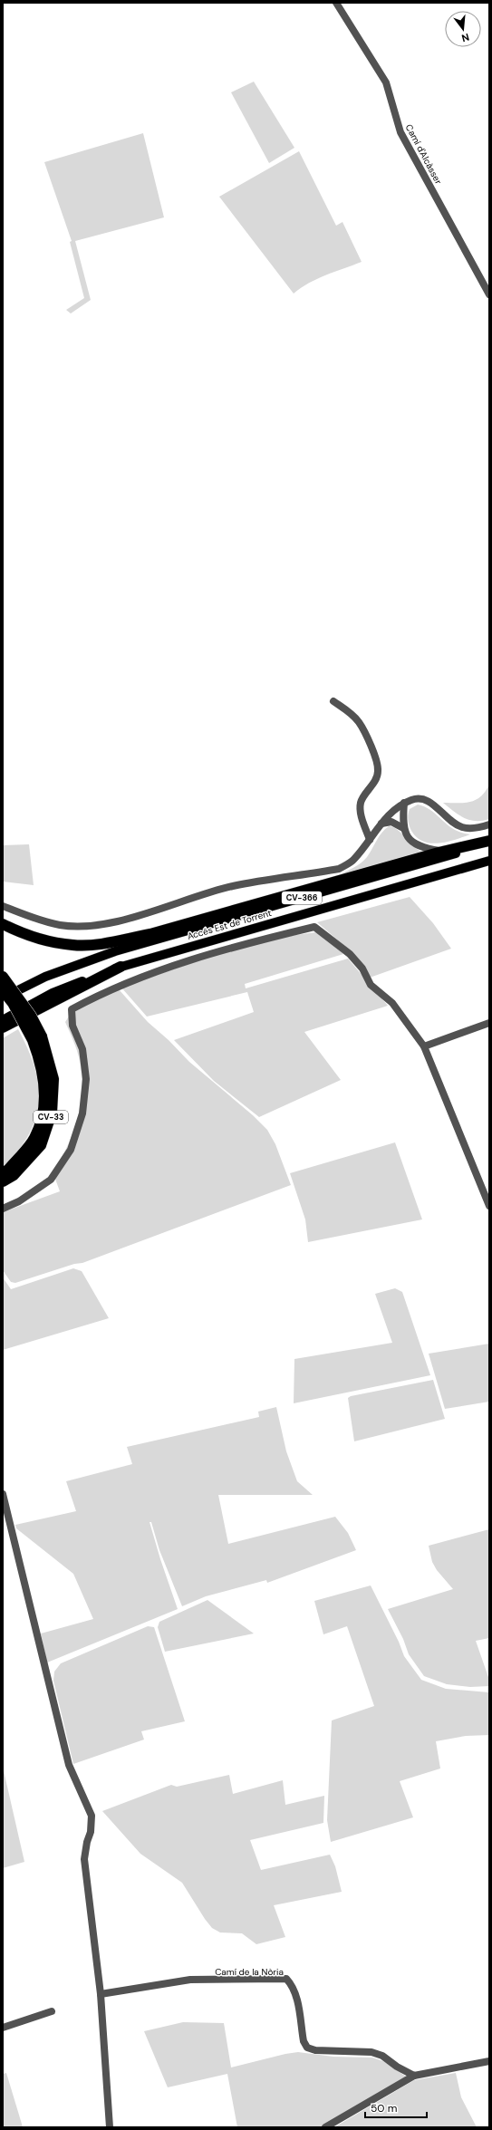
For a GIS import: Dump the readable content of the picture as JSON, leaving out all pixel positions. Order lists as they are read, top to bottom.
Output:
{
  "streets": {
    "highway": ["CV-33"],
    "main road": ["CV-366", "Accés Est de Torrent"],
    "street": ["Camí d'Alcàsser", "Camí de la Nòria"]
  },
  "scale_bar": "50 m",
  "north": "bottom"
}
